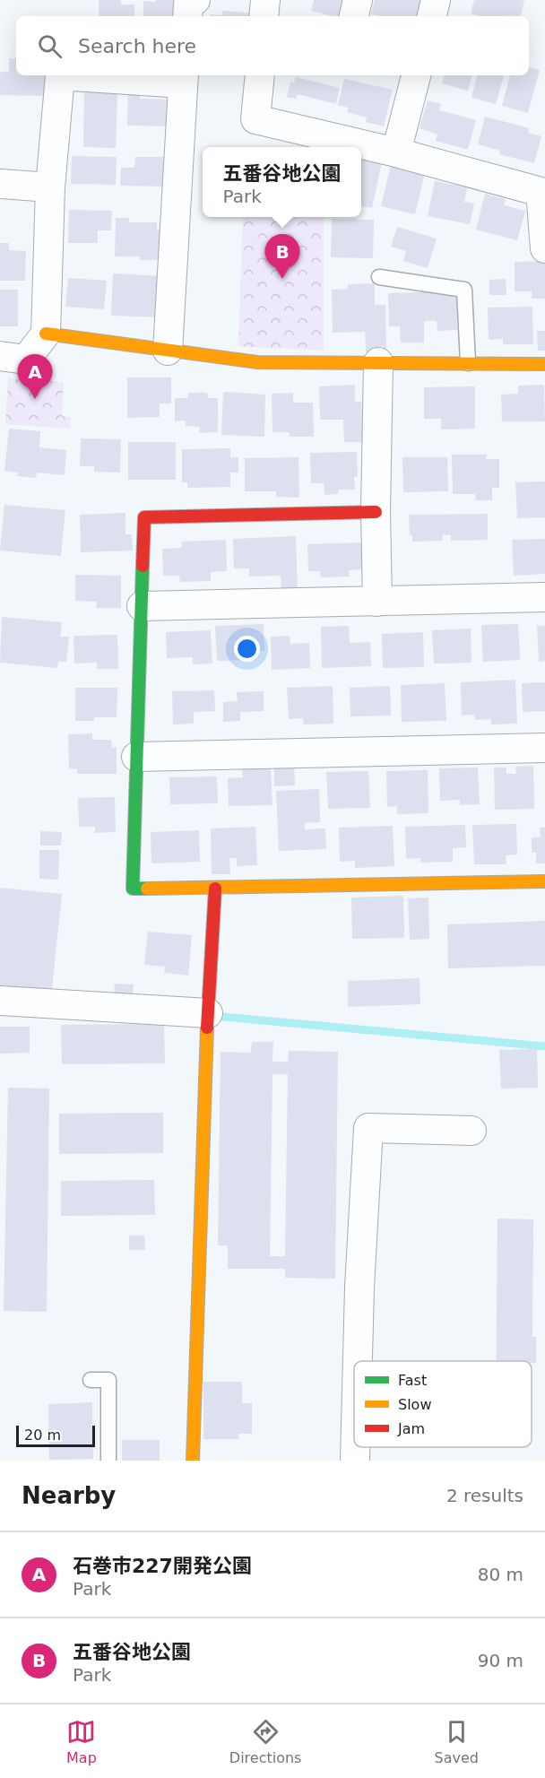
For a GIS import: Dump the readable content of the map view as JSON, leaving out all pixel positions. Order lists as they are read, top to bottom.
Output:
{
  "legend": ["Fast", "Slow", "Jam"],
  "scale_bar": "20 m",
  "page": {
    "search": "Search here",
    "popup": ["五番谷地公園", "Park"],
    "pins": ["B", "A"],
    "scale": "20 m",
    "heading": ["Nearby", "2 results"],
    "list": [
      {
        "mark": "A",
        "name": "石巻市227開発公園",
        "note": "Park",
        "value": "80 m"
      },
      {
        "mark": "B",
        "name": "五番谷地公園",
        "note": "Park",
        "value": "90 m"
      }
    ],
    "nav": ["Map", "Directions", "Saved"]
  }
}
